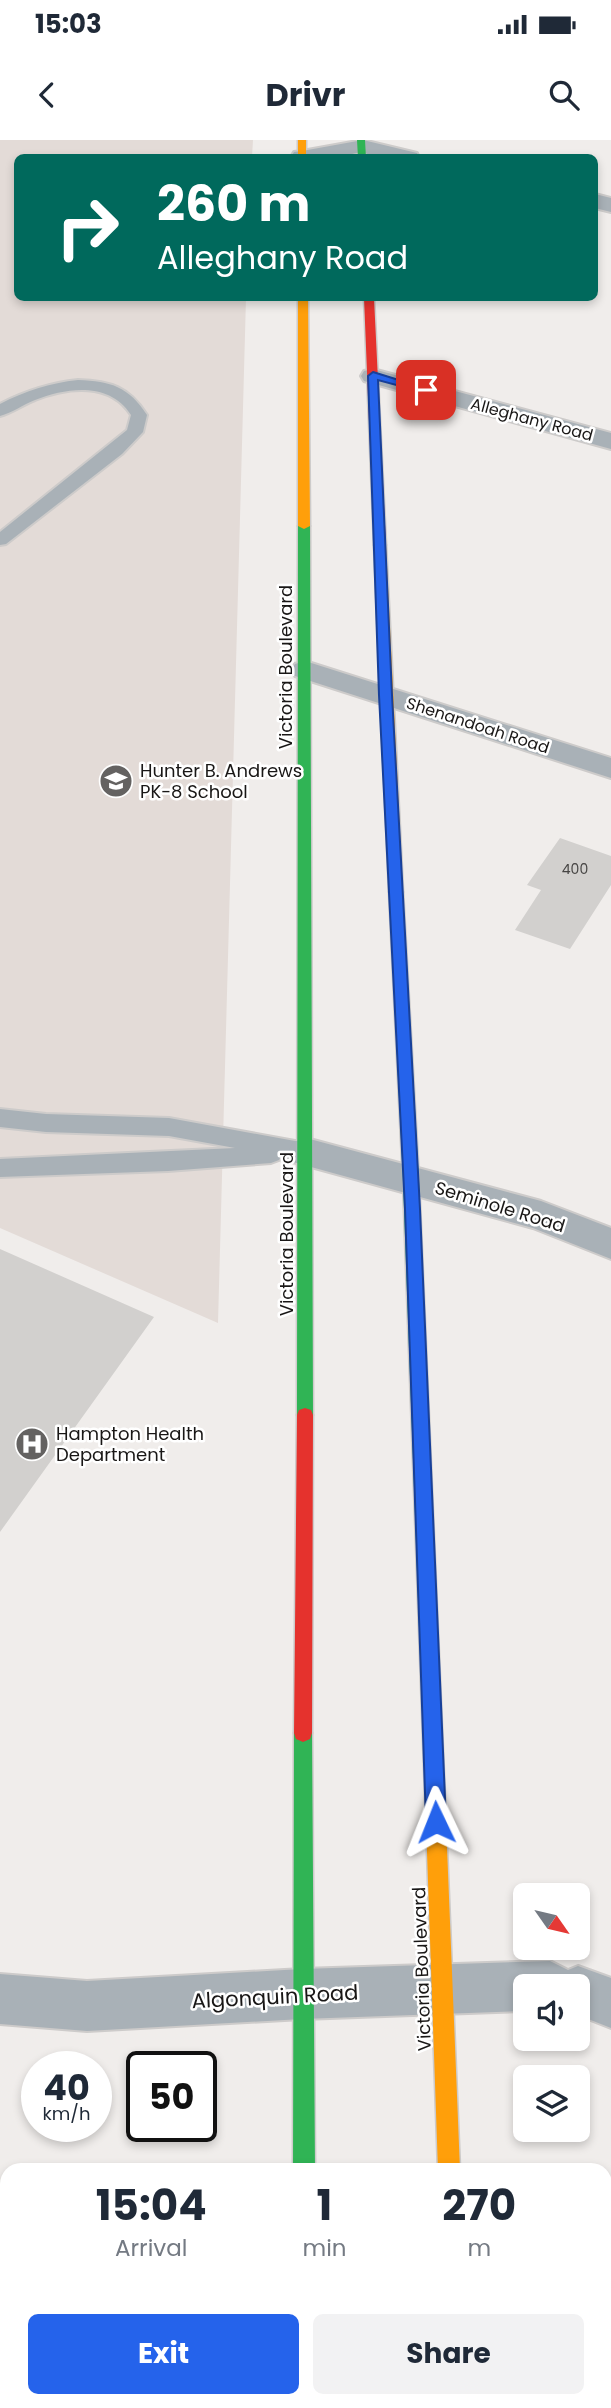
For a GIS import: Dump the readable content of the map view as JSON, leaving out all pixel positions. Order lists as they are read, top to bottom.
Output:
{
  "streets": {
    "main road": ["Victoria Boulevard"],
    "street": [
      "Alleghany Road",
      "Shenandoah Road",
      "Seminole Road",
      "Algonquin Road"
    ]
  },
  "crossings": [
    ["Alleghany Road", "Victoria Boulevard"],
    ["Victoria Boulevard", "Shenandoah Road"],
    ["Victoria Boulevard", "Seminole Road"],
    ["Victoria Boulevard", "Algonquin Road"]
  ],
  "places": {
    "school or university": ["Hunter B. Andrews PK-8 School"],
    "hospital": ["Hampton Health Department"]
  },
  "house_numbers": ["400"],
  "north": "bottom right",
  "page": {
    "status": "15:03",
    "header": "Drivr",
    "turn": ["260 m", "Alleghany Road"],
    "speed": "40 km/h",
    "limit": "50",
    "eta": [
      "15:04",
      "Arrival",
      "1",
      "min",
      "270",
      "m"
    ],
    "buttons": ["Exit", "Share"]
  }
}
